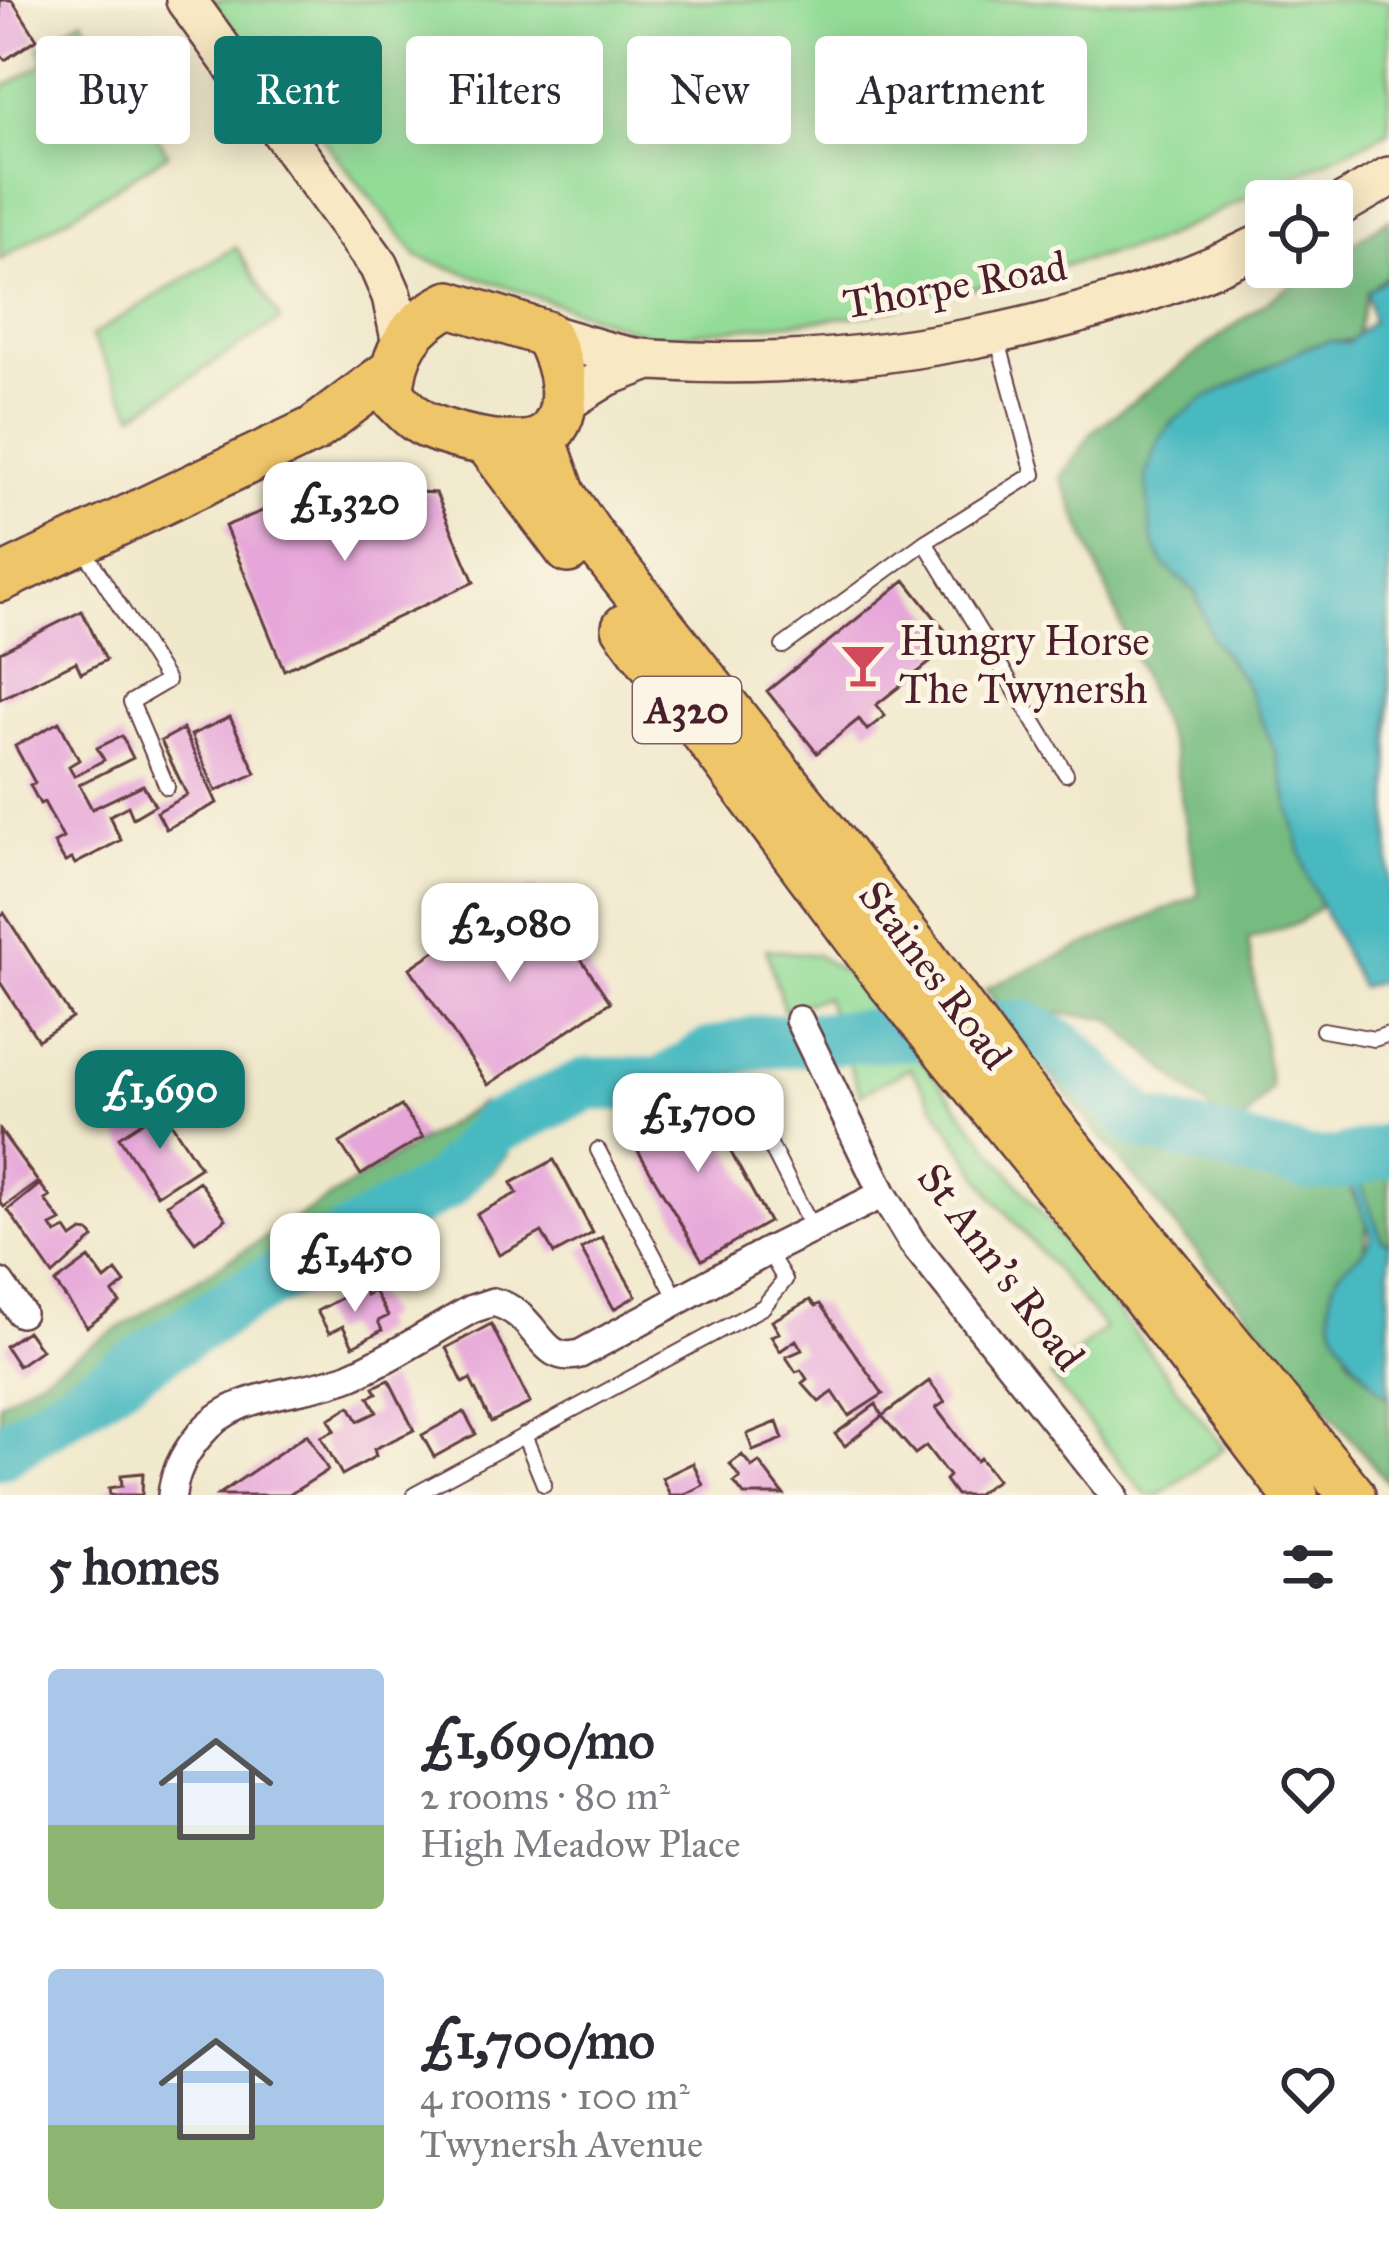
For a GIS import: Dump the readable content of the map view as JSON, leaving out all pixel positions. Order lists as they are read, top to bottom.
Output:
{
  "streets": {
    "main road": ["Thorpe Road", "A320", "Staines Road"],
    "street": ["St Ann's Road"]
  },
  "crossings": [
    ["Thorpe Road", "Staines Road"]
  ],
  "places": {
    "bar": ["Hungry Horse The Twynersh"]
  },
  "page": {
    "chip": [
      "Buy",
      "Rent",
      "Filters",
      "New",
      "Apartment"
    ],
    "price": [
      "£1,320",
      "£2,080",
      "£1,690",
      "£1,700",
      "£1,450"
    ],
    "heading": "5 homes",
    "list": [
      {
        "name": "£1,690/mo",
        "note": "2 rooms · 80 m² · High Meadow Place"
      },
      {
        "name": "£1,700/mo",
        "note": "4 rooms · 100 m² · Twynersh Avenue"
      }
    ]
  }
}
